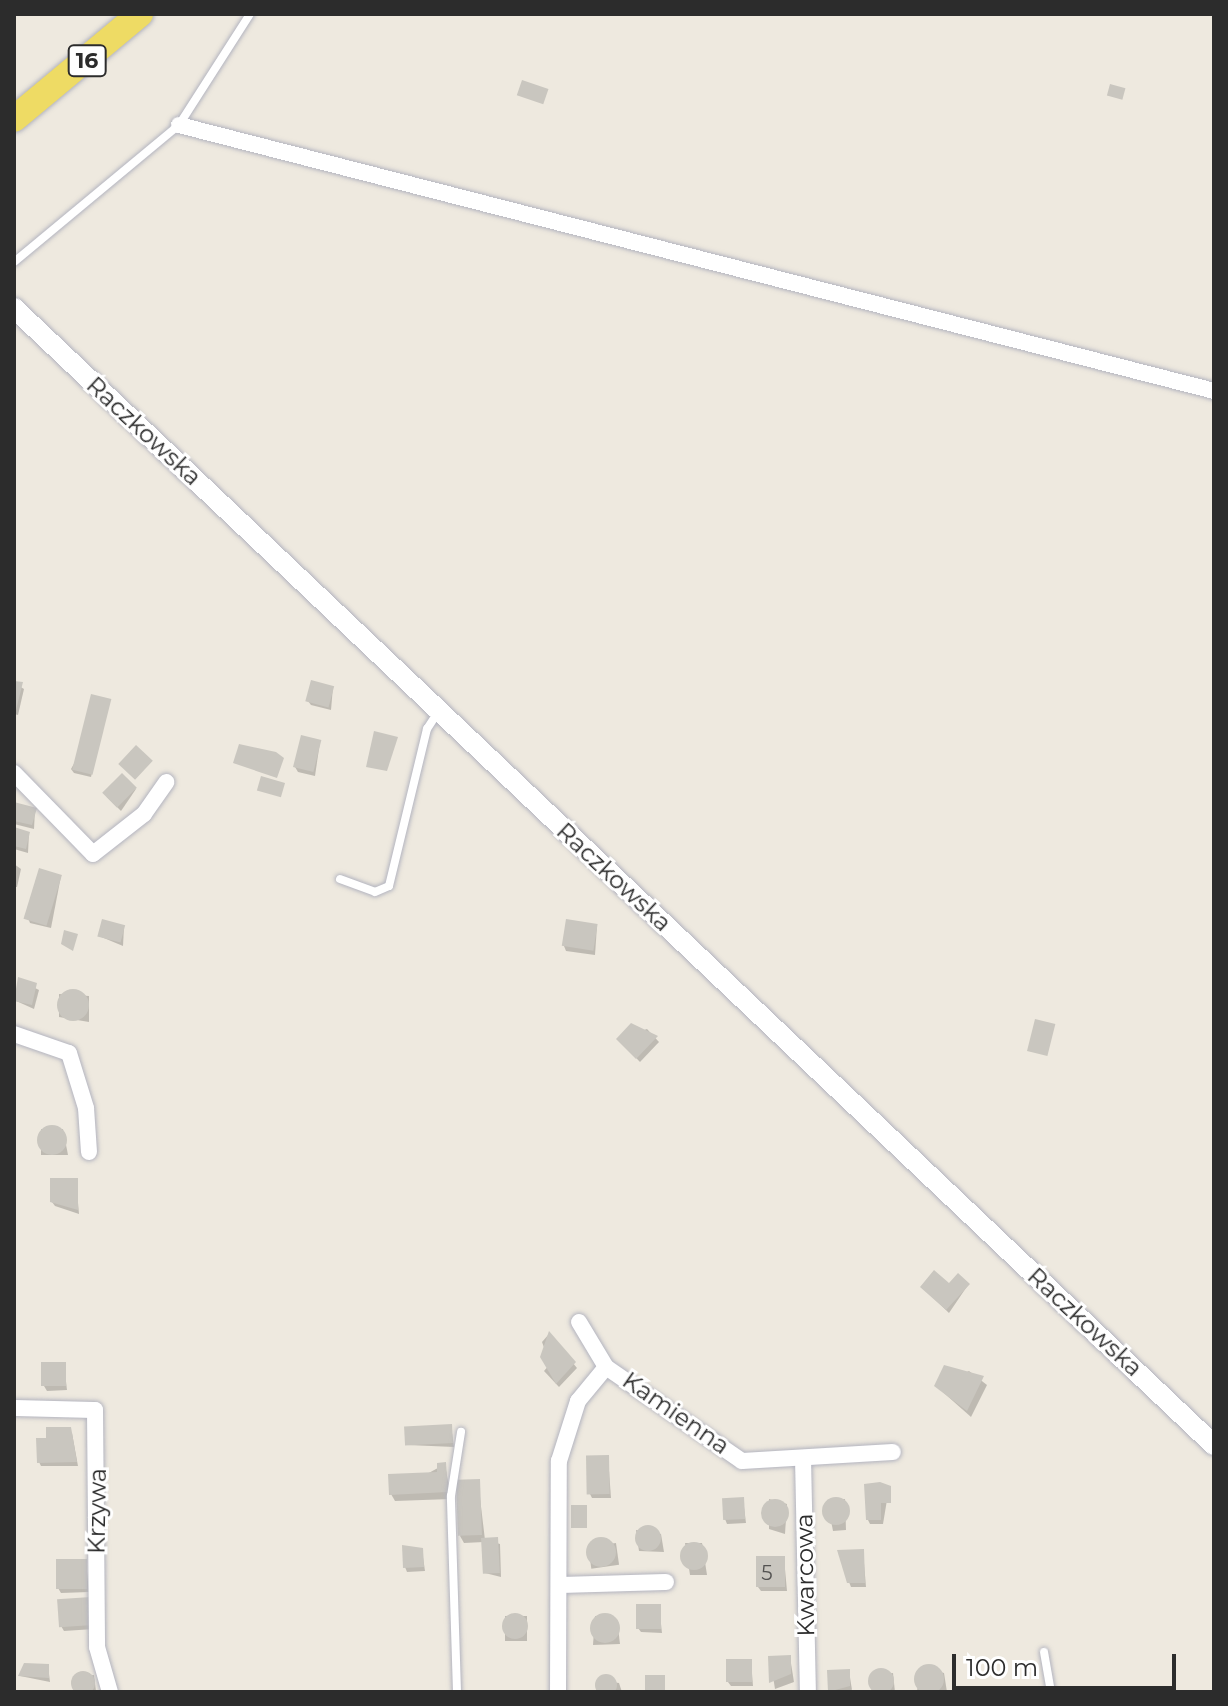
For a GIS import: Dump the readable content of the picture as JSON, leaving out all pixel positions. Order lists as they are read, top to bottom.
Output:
{
  "streets": {
    "main road": ["16"],
    "street": [
      "Raczkowska",
      "Kamienna",
      "Krzywa",
      "Kwarcowa"
    ]
  },
  "crossings": [
    ["Kamienna", "Kwarcowa"]
  ],
  "house_numbers": ["5"],
  "scale_bar": "100 m"
}
